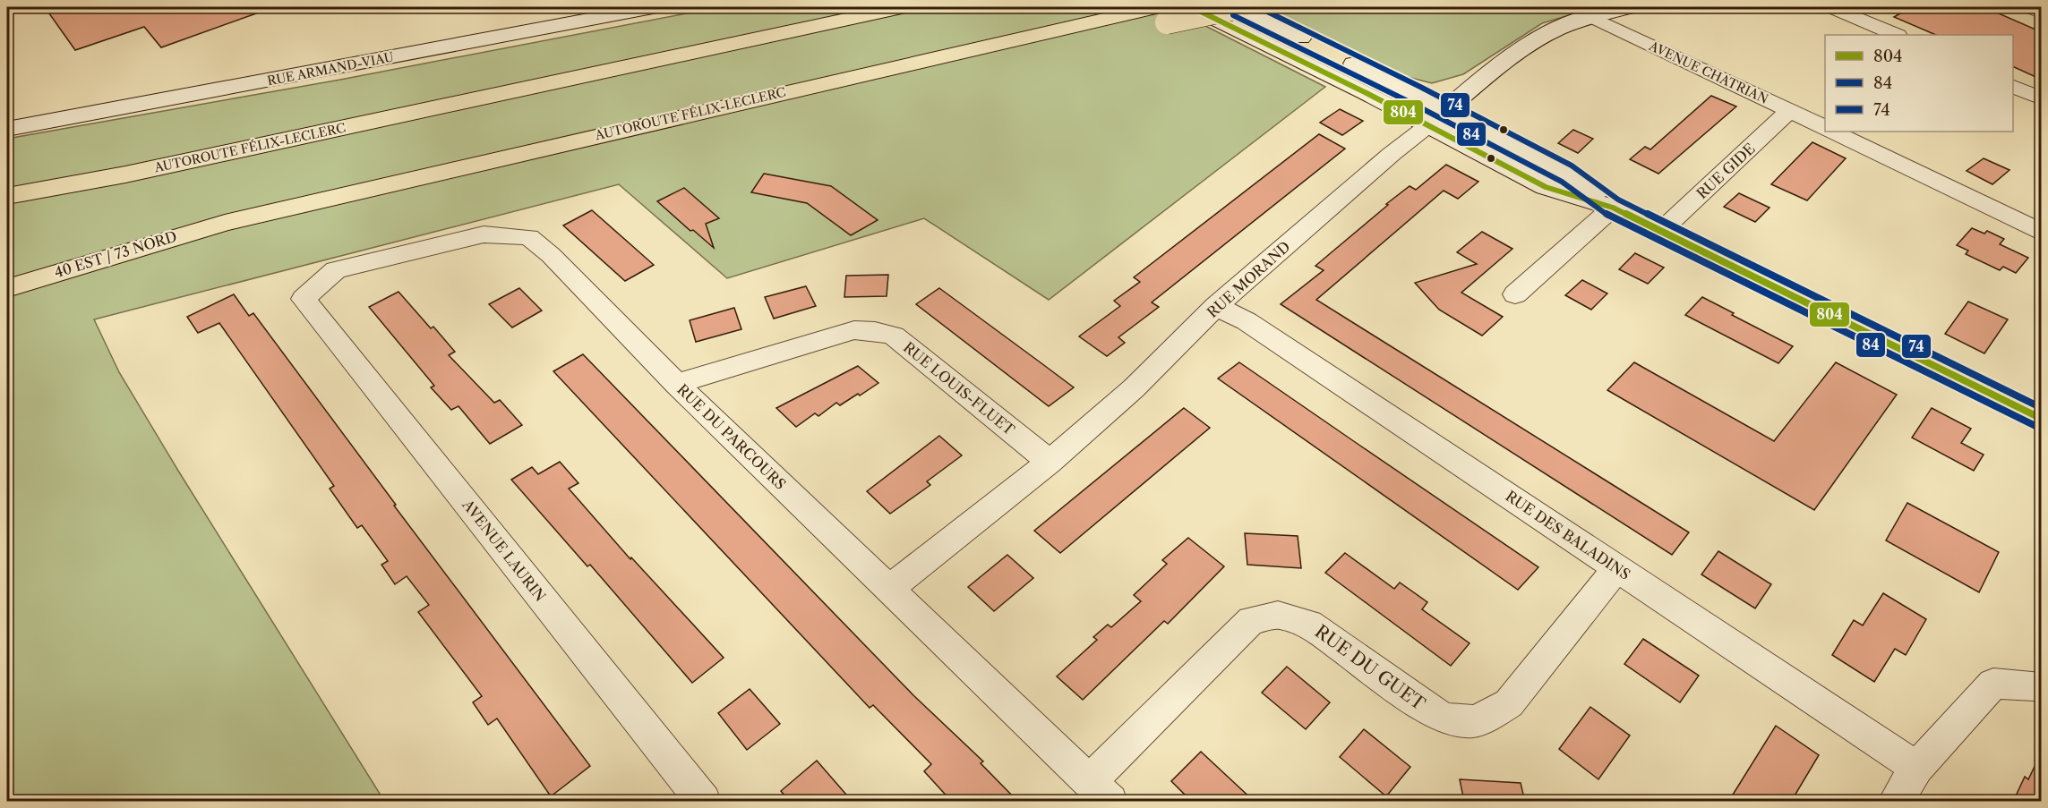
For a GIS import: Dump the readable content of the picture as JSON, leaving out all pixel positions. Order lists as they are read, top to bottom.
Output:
{
  "streets": {
    "highway": ["AUTOROUTE FÉLIX-LECLERC", "40 EST / 73 NORD"],
    "main road": ["RUE ARMAND-VIAU", "RUE MORAND"],
    "street": [
      "AVENUE CHATRIAN",
      "RUE GIDE",
      "RUE LOUIS-FLUET",
      "RUE DU PARCOURS",
      "RUE DES BALADINS",
      "AVENUE LAURIN",
      "RUE DU GUET"
    ]
  },
  "crossings": [
    ["AVENUE CHATRIAN", "RUE GIDE"],
    ["AVENUE CHATRIAN", "RUE MORAND"],
    ["AUTOROUTE FÉLIX-LECLERC", "40 EST / 73 NORD"],
    ["RUE MORAND", "RUE LOUIS-FLUET"],
    ["RUE MORAND", "RUE DU PARCOURS"],
    ["RUE MORAND", "RUE DES BALADINS"],
    ["RUE LOUIS-FLUET", "RUE DU PARCOURS"],
    ["RUE DU PARCOURS", "AVENUE LAURIN"],
    ["RUE DU PARCOURS", "RUE DU GUET"],
    ["RUE DES BALADINS", "RUE DU GUET"]
  ],
  "lines": ["transit line 804", "transit line 74", "transit line 84"],
  "legend": ["804", "84", "74"]
}
